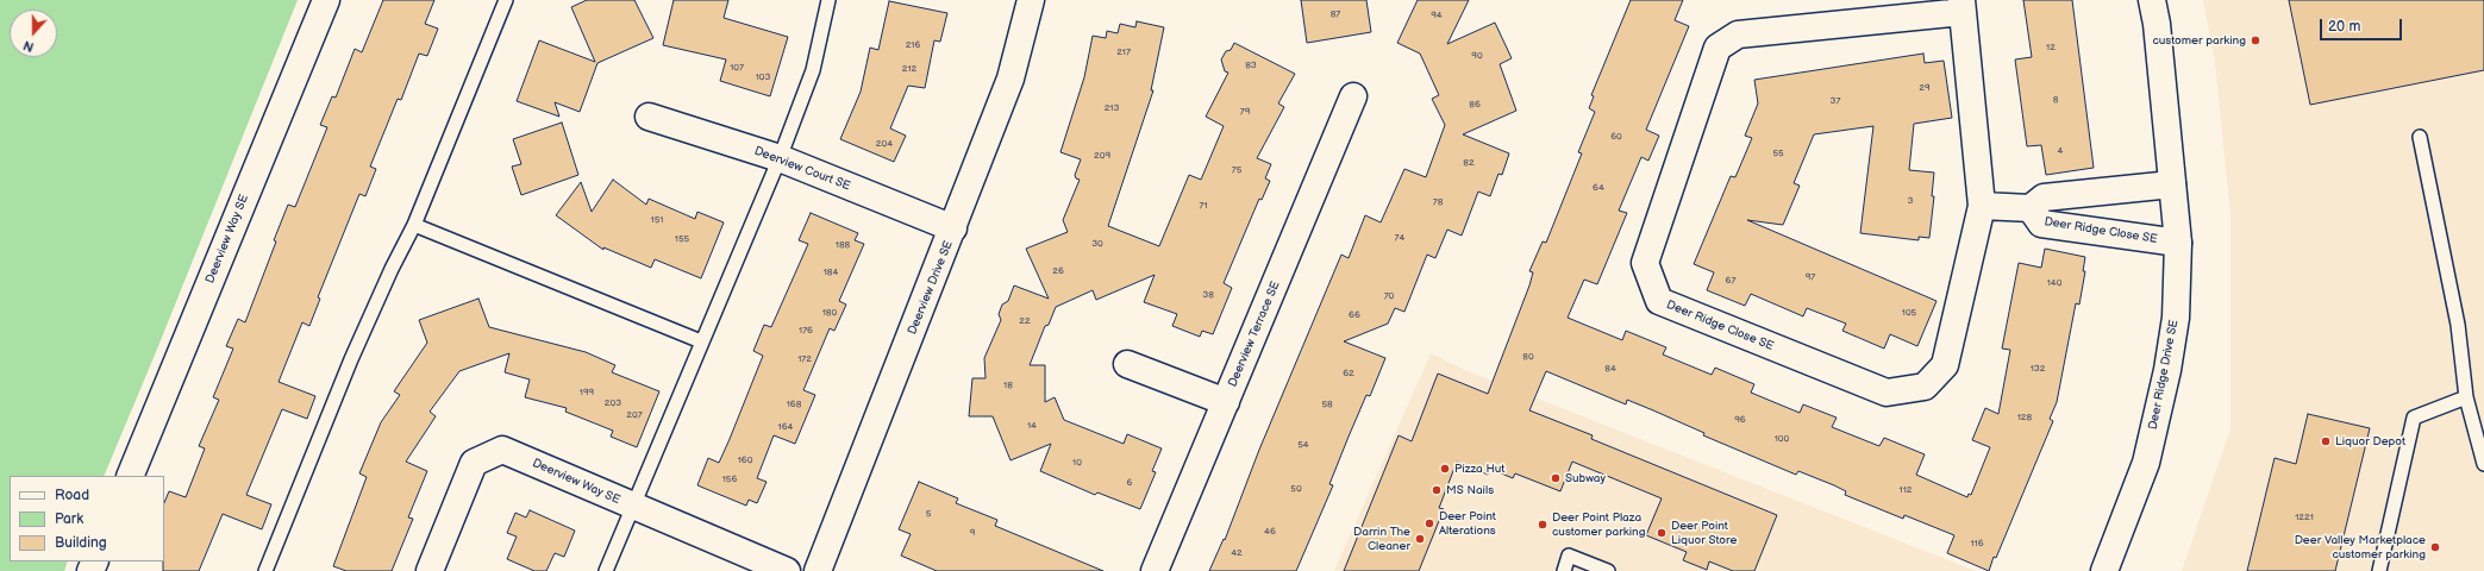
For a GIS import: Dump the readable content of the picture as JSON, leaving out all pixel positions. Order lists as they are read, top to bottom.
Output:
{
  "streets": {
    "street": [
      "Deerview Court SE",
      "Deer Ridge Close SE",
      "Deerview Way SE",
      "Deerview Drive SE",
      "Deerview Terrace SE",
      "Deer Ridge Drive SE"
    ]
  },
  "crossings": [
    ["Deerview Court SE", "Deerview Drive SE"],
    ["Deer Ridge Close SE", "Deer Ridge Drive SE"]
  ],
  "places": [
    "customer parking",
    "Liquor Depot",
    "Pizza Hut",
    "Subway",
    "MS Nails",
    "Deer Point Alterations",
    "Deer Point Plaza customer parking",
    "Deer Point Liquor Store",
    "Darrin The Cleaner",
    "Deer Valley Marketplace customer parking"
  ],
  "house_numbers": [
    "87",
    "94",
    "216",
    "12",
    "217",
    "90",
    "83",
    "107",
    "212",
    "103",
    "29",
    "8",
    "37",
    "86",
    "213",
    "79",
    "60",
    "204",
    "4",
    "55",
    "209",
    "82",
    "75",
    "64",
    "3",
    "78",
    "71",
    "151",
    "74",
    "155",
    "30",
    "188",
    "26",
    "184",
    "97",
    "67",
    "140",
    "38",
    "70",
    "180",
    "105",
    "66",
    "22",
    "176",
    "80",
    "172",
    "84",
    "132",
    "62",
    "18",
    "199",
    "203",
    "168",
    "58",
    "207",
    "128",
    "96",
    "14",
    "164",
    "100",
    "54",
    "160",
    "10",
    "156",
    "6",
    "50",
    "112",
    "5",
    "1221",
    "46",
    "9",
    "116",
    "42"
  ],
  "legend": ["Road", "Park", "Building"],
  "scale_bar": "20 m",
  "north": "bottom"
}
